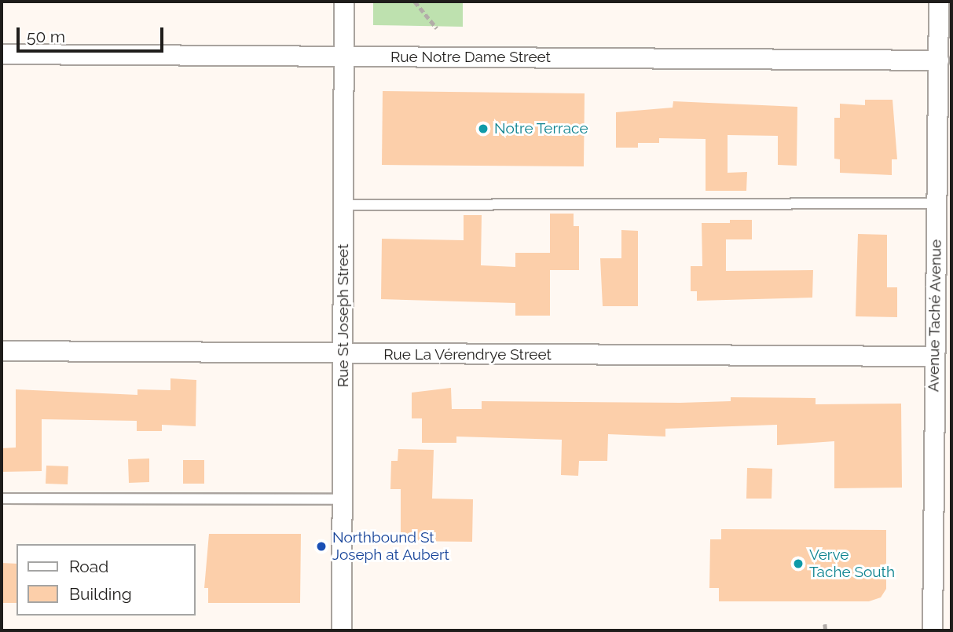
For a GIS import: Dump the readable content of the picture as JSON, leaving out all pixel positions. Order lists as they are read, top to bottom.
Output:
{
  "streets": {
    "street": [
      "Rue Notre Dame Street",
      "Rue St Joseph Street",
      "Avenue Taché Avenue",
      "Rue La Vérendrye Street"
    ]
  },
  "crossings": [
    ["Rue Notre Dame Street", "Rue St Joseph Street"],
    ["Rue Notre Dame Street", "Avenue Taché Avenue"],
    ["Rue St Joseph Street", "Rue La Vérendrye Street"],
    ["Avenue Taché Avenue", "Rue La Vérendrye Street"]
  ],
  "places": ["Notre Terrace", "Northbound St Joseph at Aubert", "Verve Tache South"],
  "legend": ["Road", "Building"],
  "scale_bar": "50 m"
}
